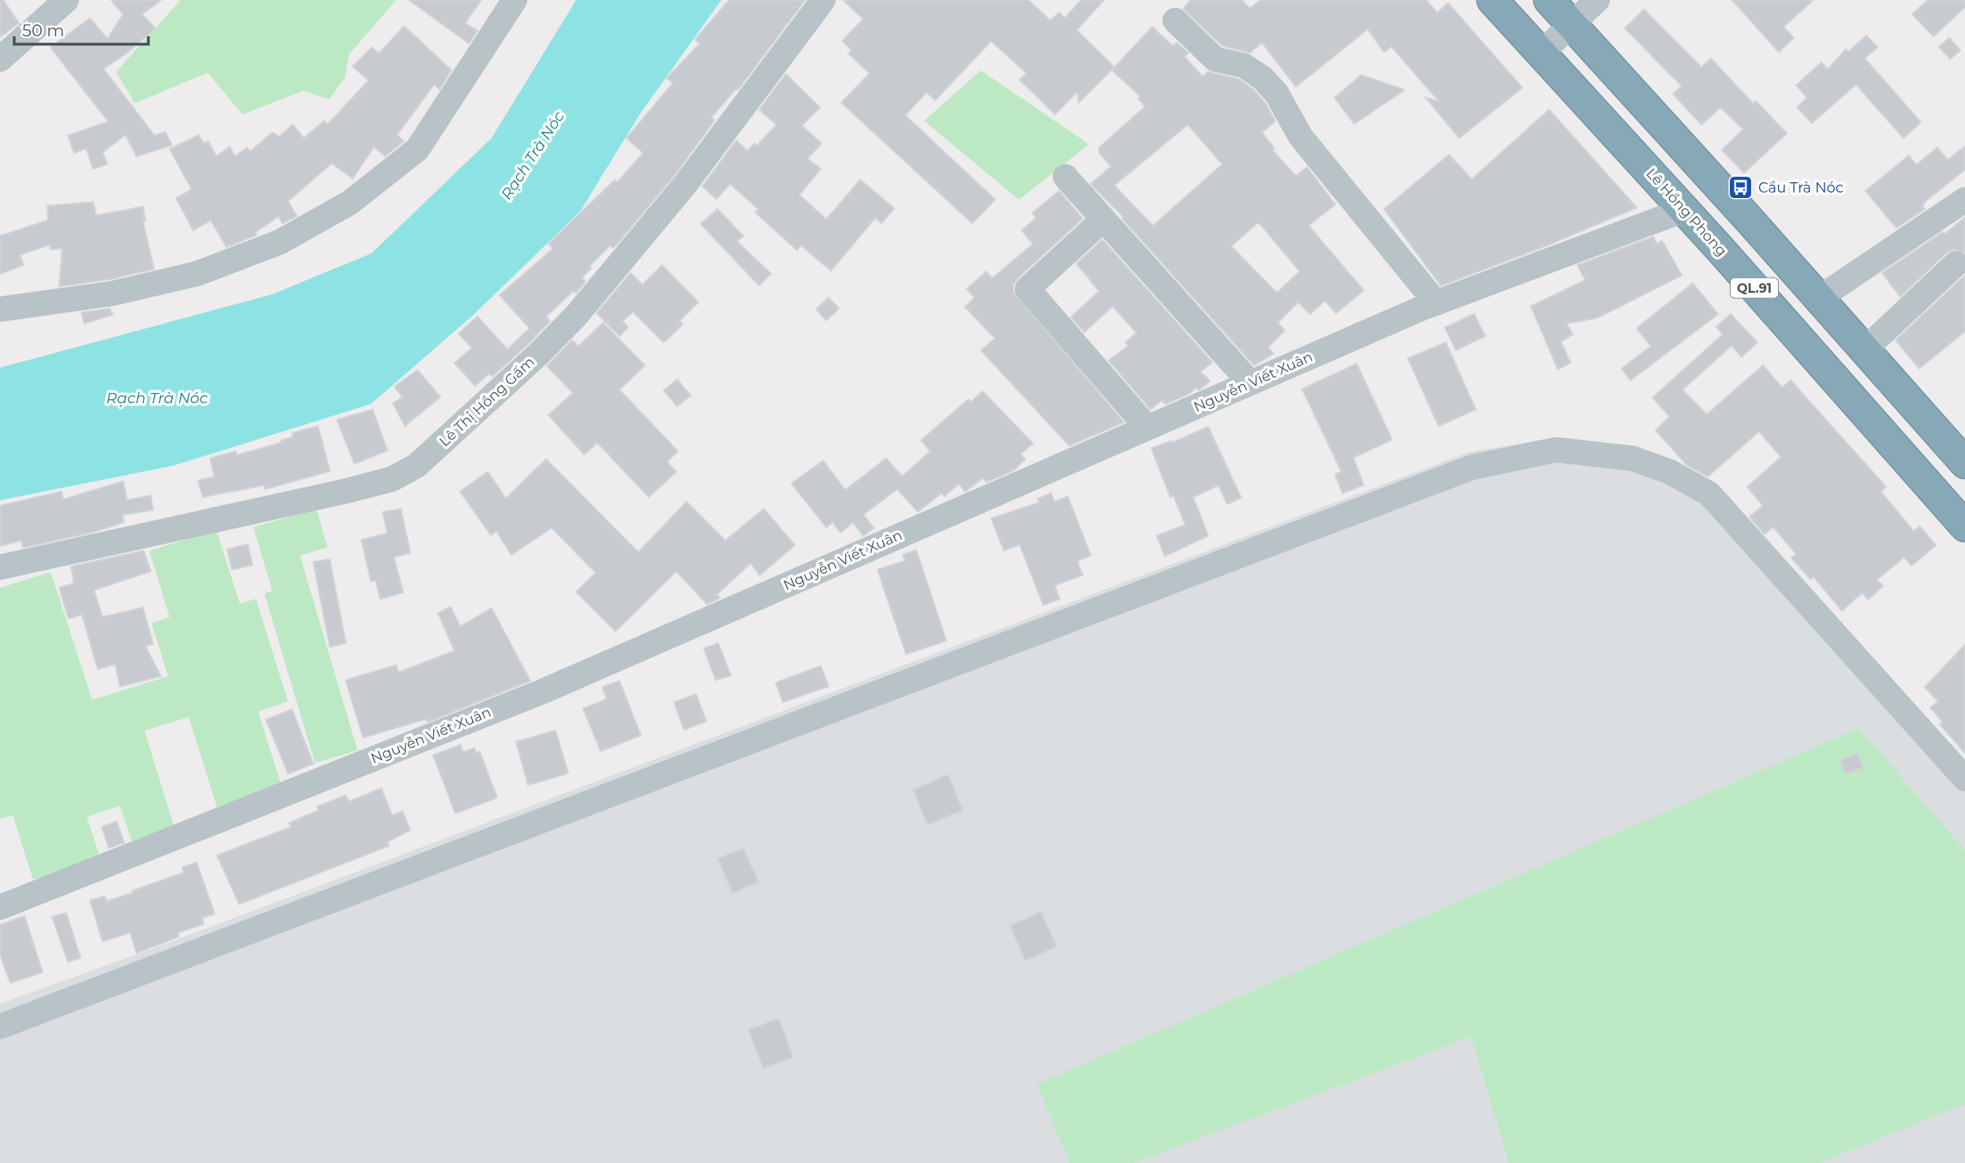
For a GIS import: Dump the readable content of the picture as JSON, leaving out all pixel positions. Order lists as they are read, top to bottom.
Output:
{
  "streets": {
    "highway": ["Lê Hồng Phong", "QL.91"],
    "street": ["Nguyễn Viết Xuân", "Lê Thị Hồng Gấm"]
  },
  "crossings": [
    ["Lê Hồng Phong", "Nguyễn Viết Xuân"]
  ],
  "water": ["Rạch Trà Nóc"],
  "places": {
    "bus stop": ["Cầu Trà Nóc"]
  },
  "scale_bar": "50 m"
}
